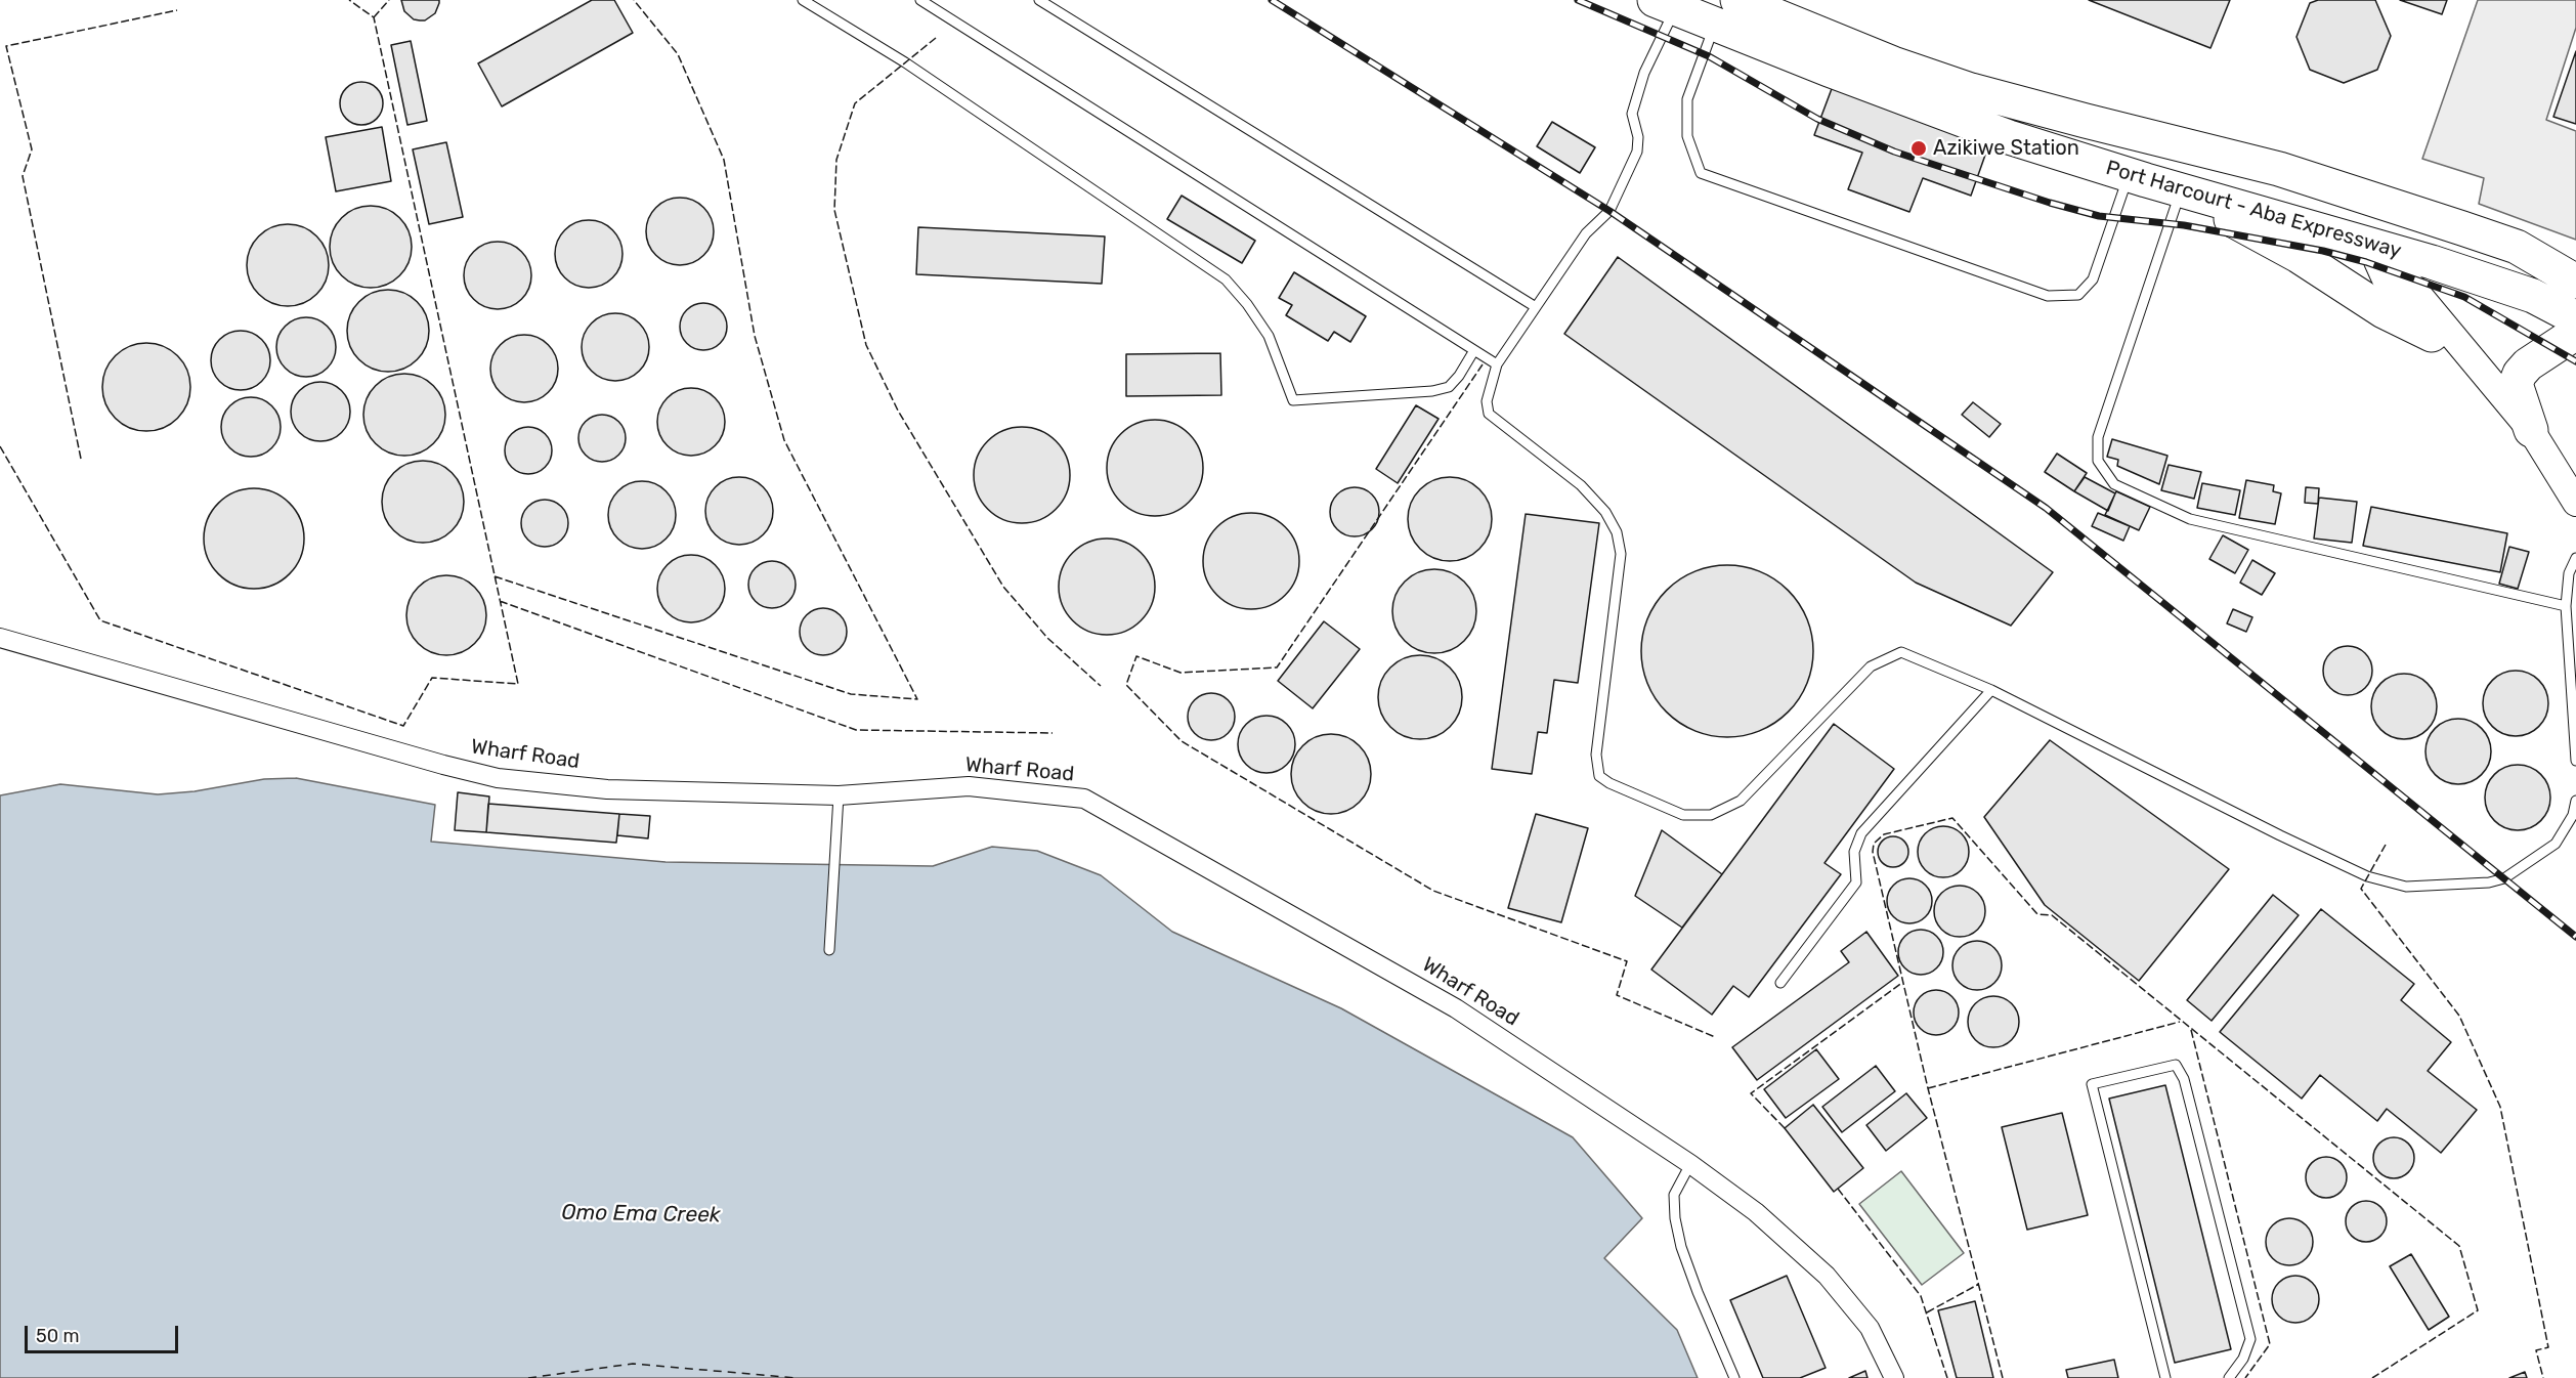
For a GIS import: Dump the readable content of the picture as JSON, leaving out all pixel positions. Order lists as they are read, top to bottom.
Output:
{
  "streets": {
    "highway": ["Port Harcourt - Aba Expressway"],
    "street": ["Wharf Road"]
  },
  "water": ["Omo Ema Creek"],
  "places": ["Azikiwe Station"],
  "scale_bar": "50 m"
}
